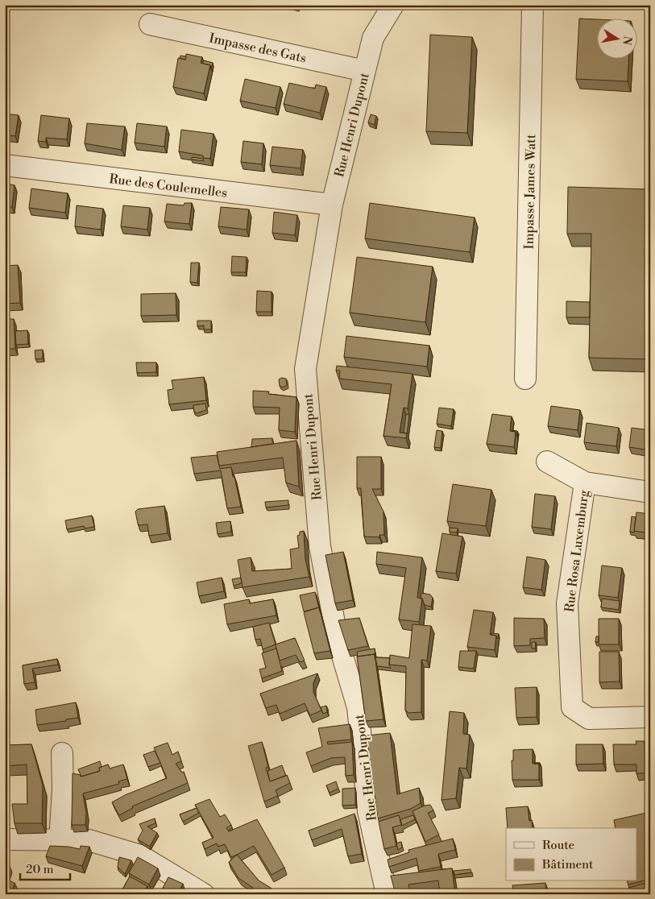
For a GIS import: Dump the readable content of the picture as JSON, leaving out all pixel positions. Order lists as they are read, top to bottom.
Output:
{
  "streets": {
    "street": [
      "Impasse des Gats",
      "Rue Henri Dupont",
      "Rue des Coulemelles",
      "Impasse James Watt",
      "Rue Rosa Luxemburg"
    ]
  },
  "crossings": [
    ["Impasse des Gats", "Rue Henri Dupont"],
    ["Rue Henri Dupont", "Rue des Coulemelles"]
  ],
  "legend": ["Route", "Bâtiment"],
  "scale_bar": "20 m",
  "north": "right"
}
